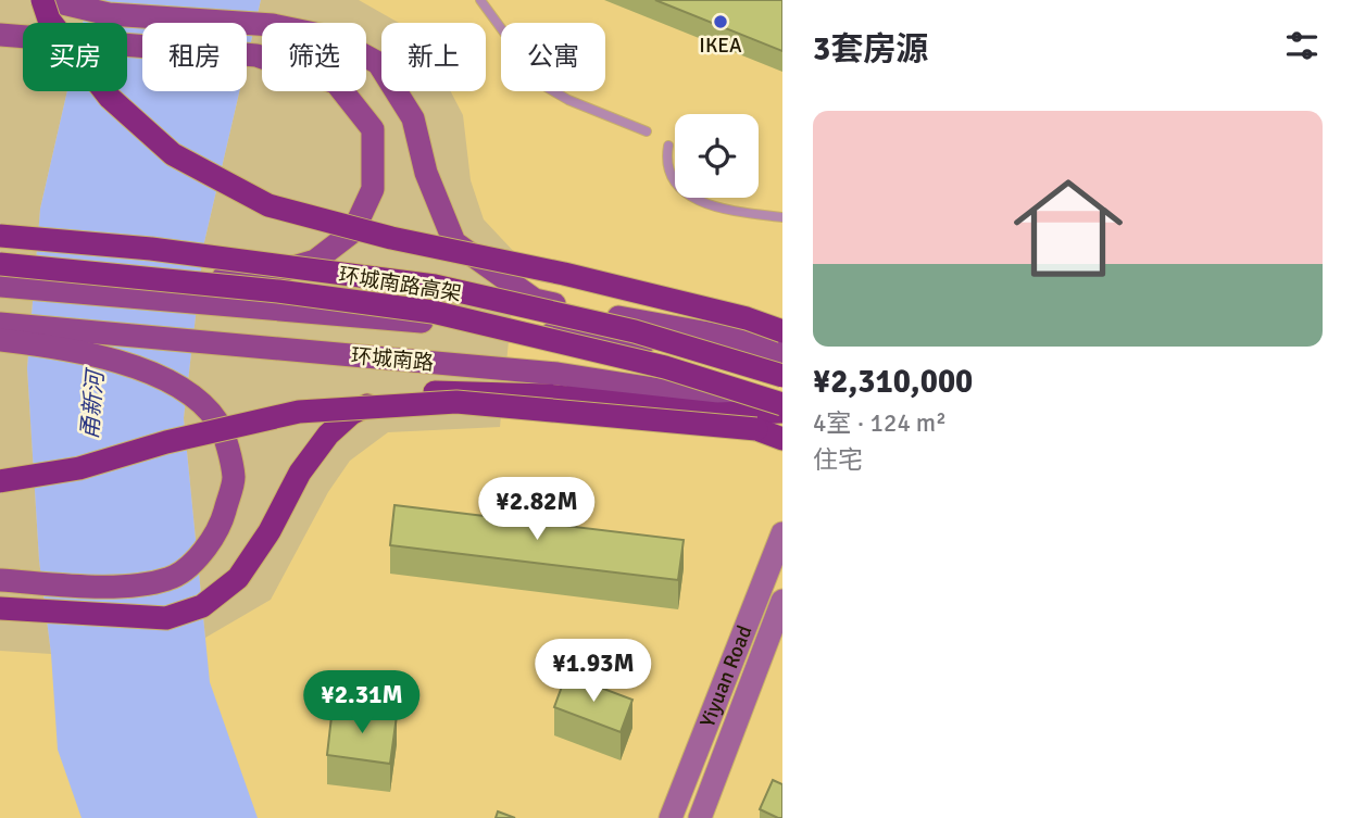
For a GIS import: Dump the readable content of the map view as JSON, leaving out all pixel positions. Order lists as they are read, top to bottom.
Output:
{
  "streets": {
    "highway": ["环城南路高架"],
    "main road": ["环城南路", "Yiyuan Road"]
  },
  "crossings": [
    ["环城南路高架", "环城南路"]
  ],
  "water": ["甬新河"],
  "places": ["IKEA"],
  "page": {
    "heading": "3套房源",
    "chip": [
      "买房",
      "租房",
      "筛选",
      "新上",
      "公寓"
    ],
    "list": [
      {
        "name": "¥2,310,000",
        "note": "4室 · 124 m² · 住宅"
      }
    ],
    "price": ["¥2.82M", "¥1.93M", "¥2.31M"]
  }
}
